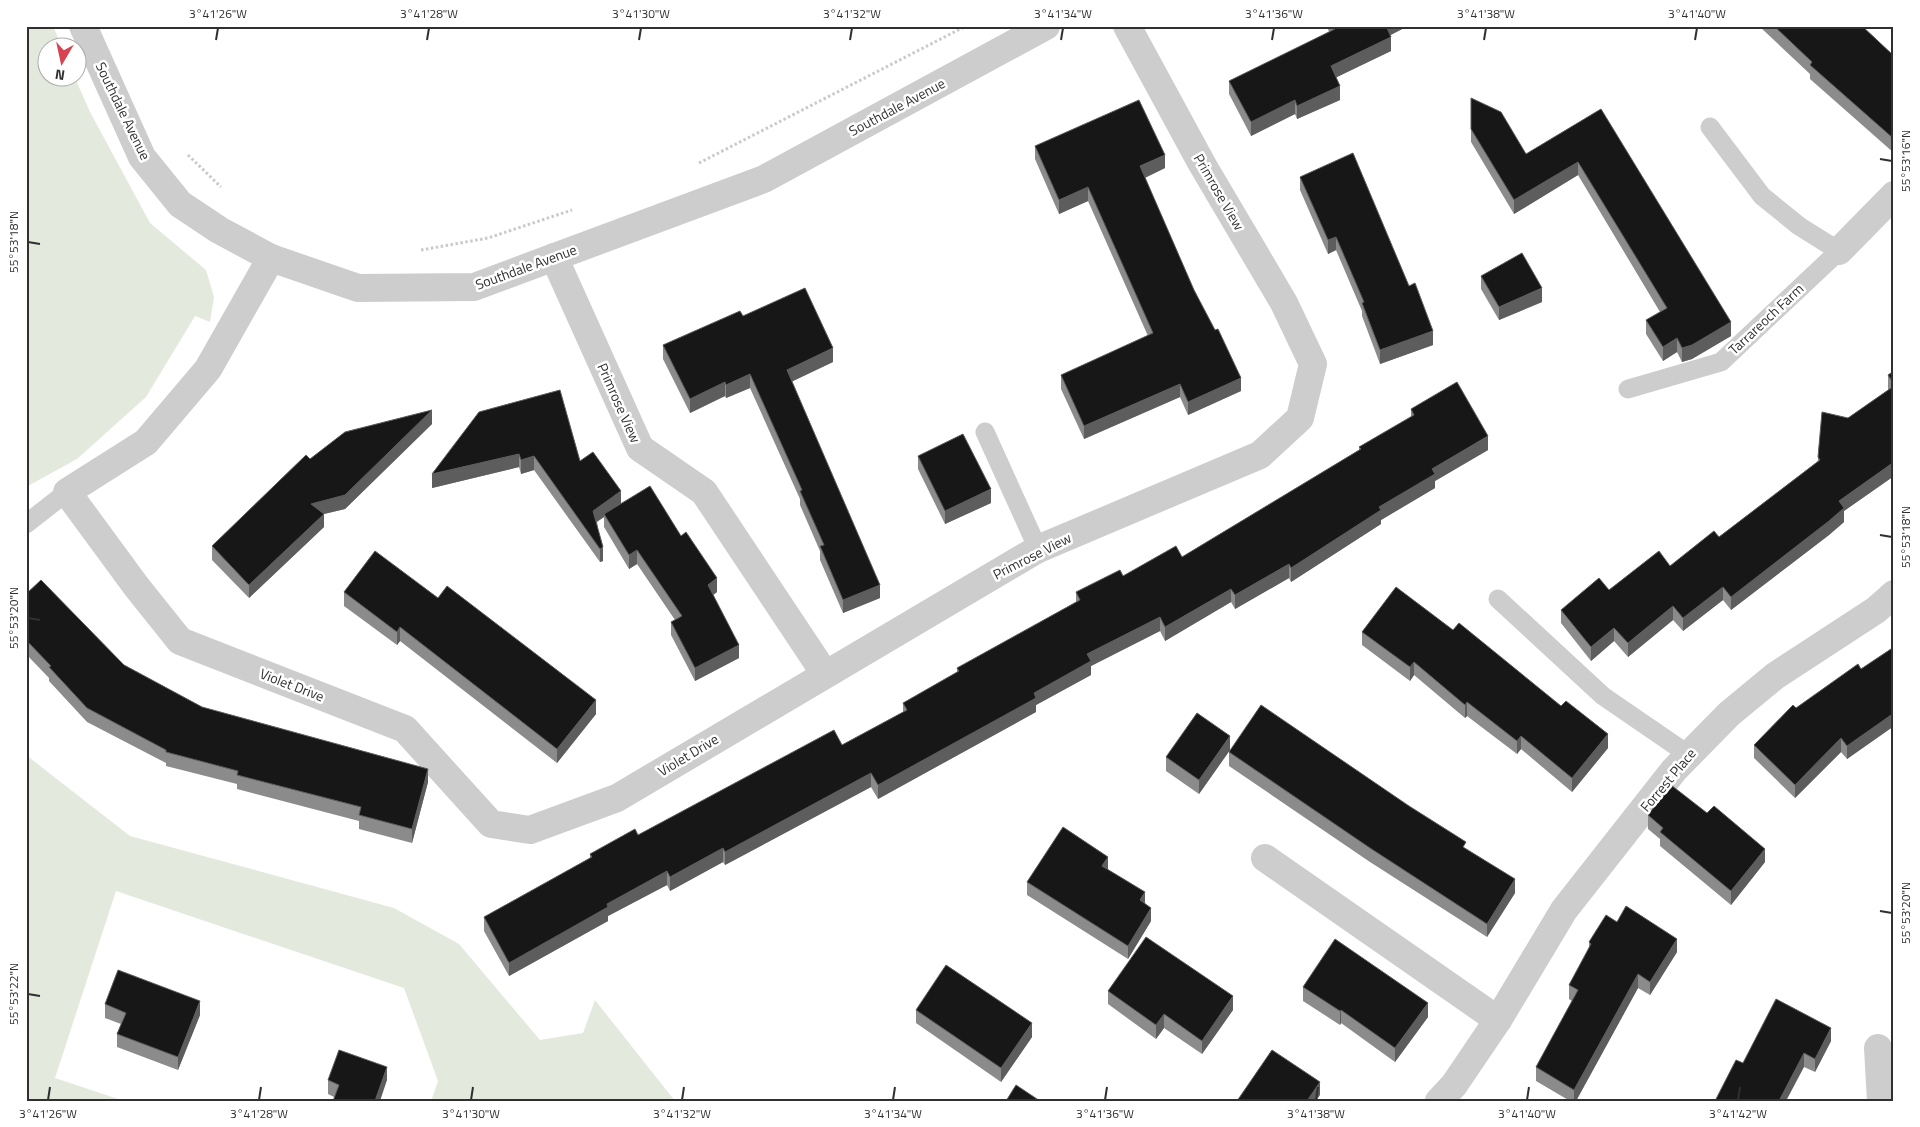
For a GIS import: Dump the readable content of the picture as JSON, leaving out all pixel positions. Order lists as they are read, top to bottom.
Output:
{
  "streets": {
    "street": [
      "Southdale Avenue",
      "Primrose View",
      "Violet Drive",
      "Forrest Place"
    ],
    "lane": ["Tarrareoch Farm"]
  },
  "crossings": [
    ["Southdale Avenue", "Primrose View"],
    ["Primrose View", "Violet Drive"]
  ],
  "north": "bottom",
  "coordinates": [
    "3°41'26\"W",
    "3°41'28\"W",
    "3°41'30\"W",
    "3°41'32\"W",
    "3°41'34\"W",
    "3°41'36\"W",
    "3°41'38\"W",
    "3°41'40\"W",
    "55°53'16\"N",
    "55°53'18\"N",
    "55°53'20\"N",
    "55°53'22\"N",
    "3°41'42\"W"
  ]
}
